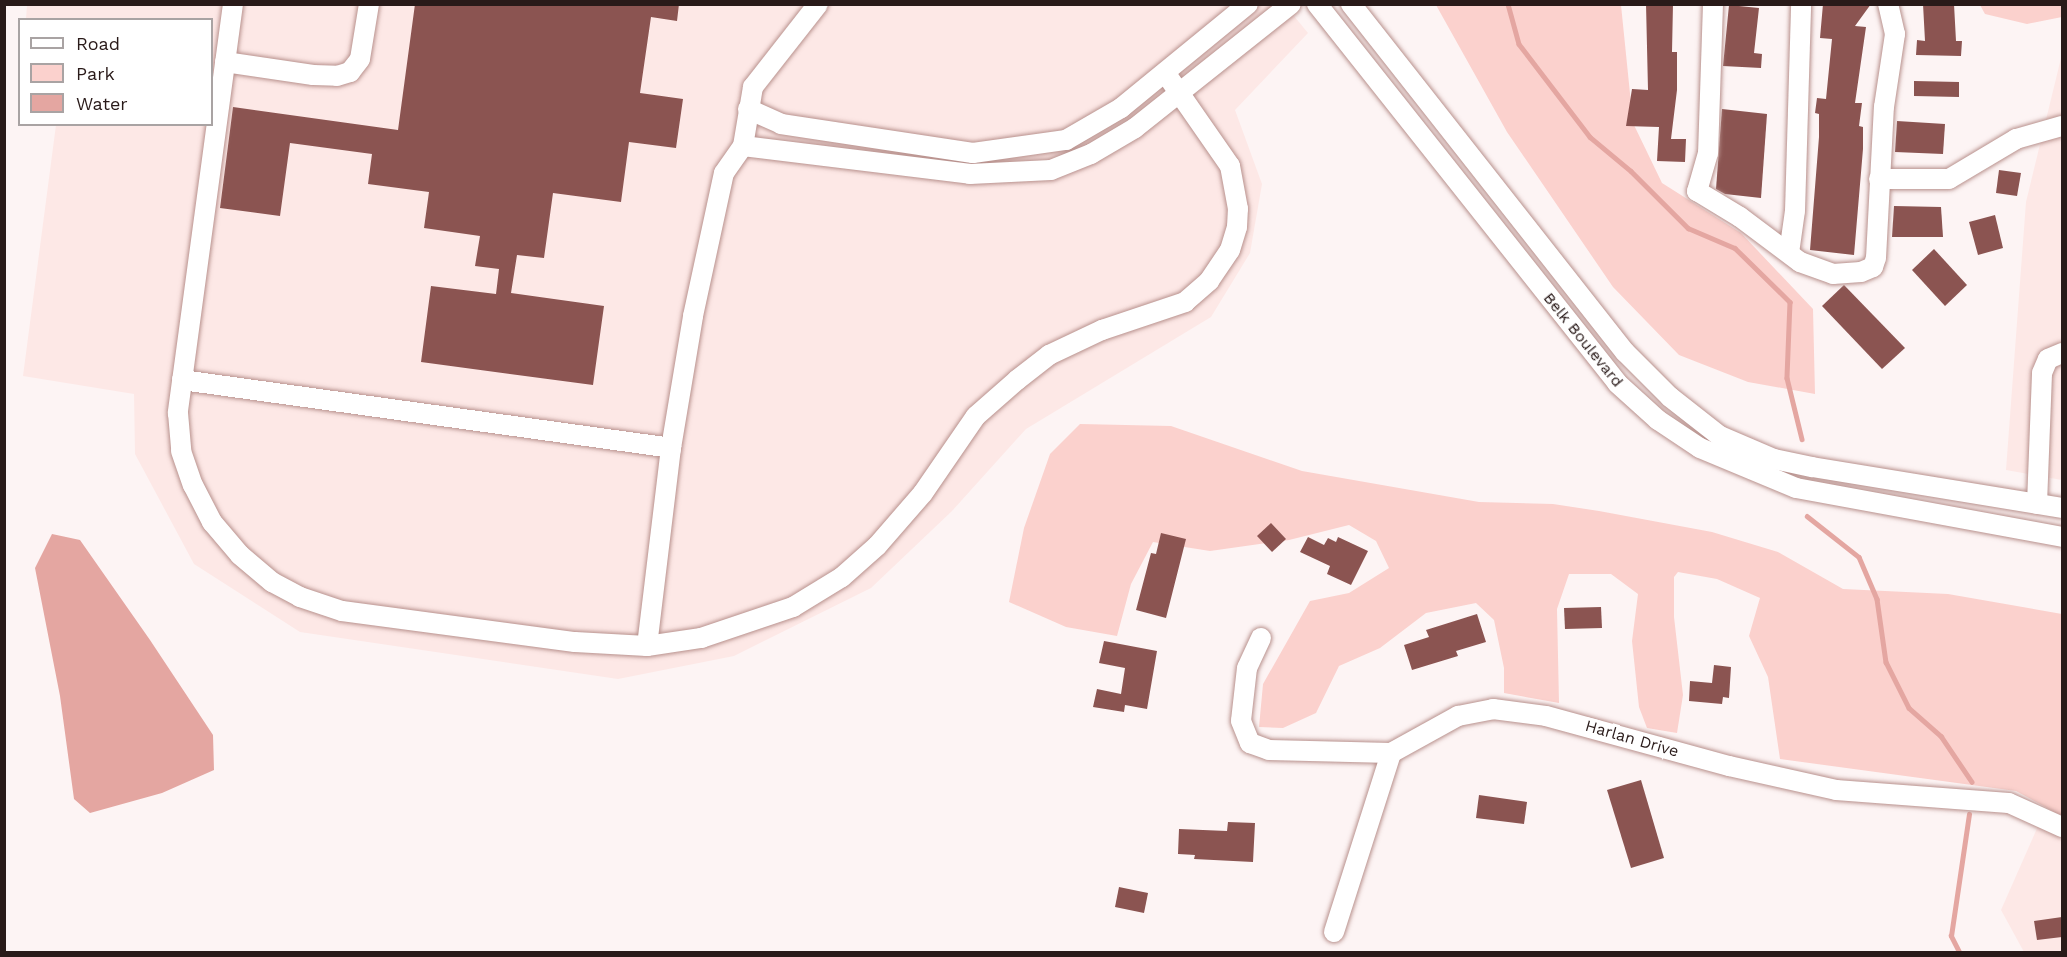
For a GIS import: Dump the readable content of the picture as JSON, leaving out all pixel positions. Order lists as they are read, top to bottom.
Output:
{
  "streets": {
    "street": ["Belk Boulevard", "Harlan Drive"]
  },
  "legend": ["Road", "Park", "Water"]
}
